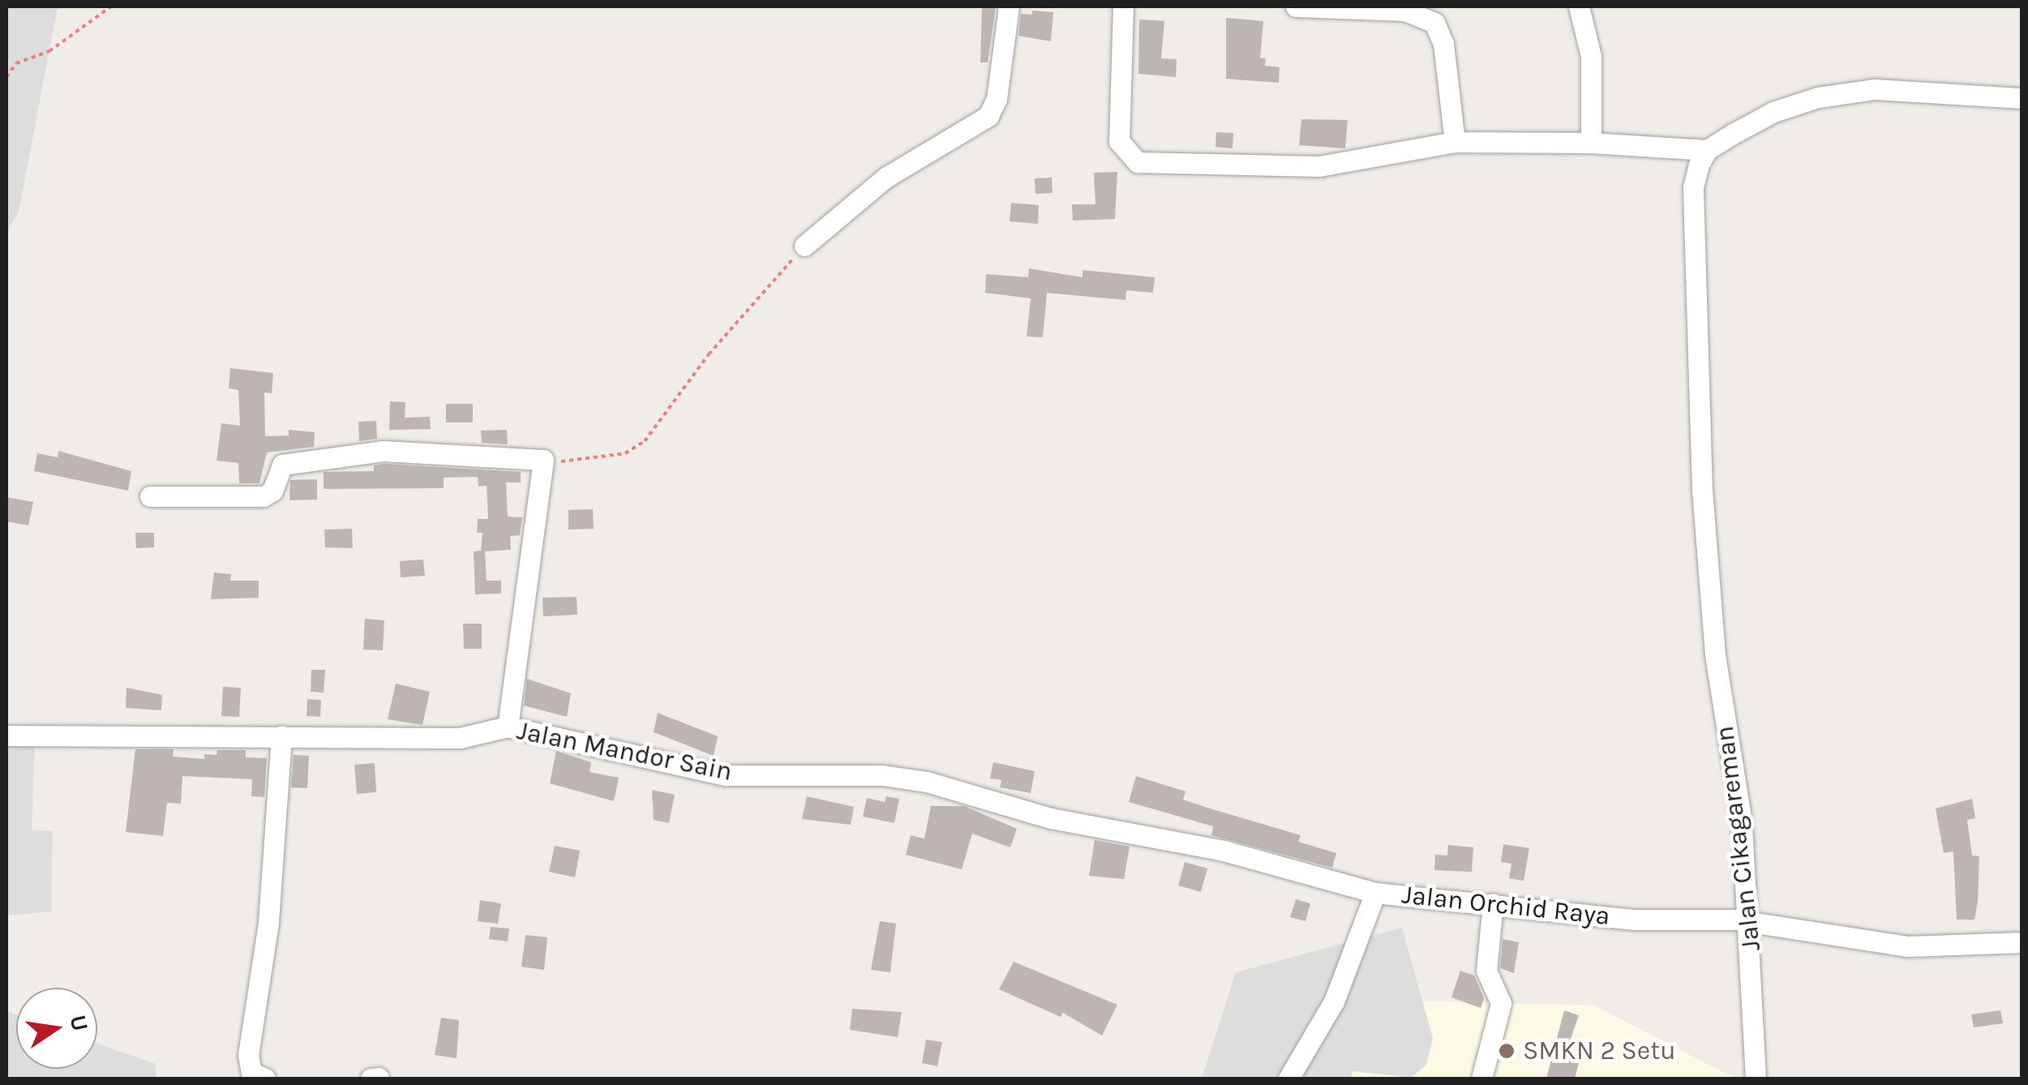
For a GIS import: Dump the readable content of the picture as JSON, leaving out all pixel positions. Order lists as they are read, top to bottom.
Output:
{
  "streets": {
    "street": ["Jalan Mandor Sain", "Jalan Cikagareman", "Jalan Orchid Raya"]
  },
  "crossings": [
    ["Jalan Mandor Sain", "Jalan Orchid Raya"],
    ["Jalan Cikagareman", "Jalan Orchid Raya"]
  ],
  "places": ["SMKN 2 Setu"],
  "north": "right"
}
